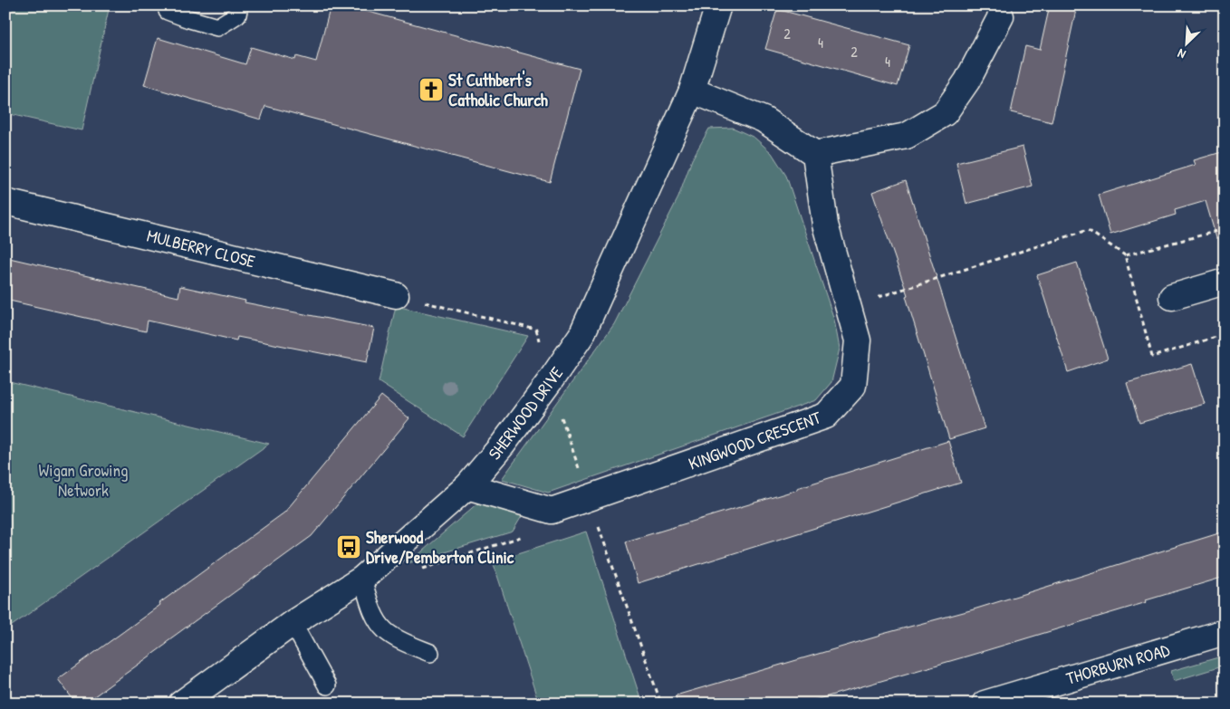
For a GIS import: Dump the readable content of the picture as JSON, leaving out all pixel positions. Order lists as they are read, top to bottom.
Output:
{
  "streets": {
    "street": [
      "MULBERRY CLOSE",
      "SHERWOOD DRIVE",
      "KINGWOOD CRESCENT",
      "THORBURN ROAD"
    ]
  },
  "parks": ["Wigan Growing Network"],
  "places": {
    "church": ["St Cuthbert's Catholic Church"],
    "bus stop": ["Sherwood Drive/Pemberton Clinic"]
  },
  "house_numbers": [
    "2",
    "4",
    "2",
    "4"
  ],
  "north": "bottom left"
}
